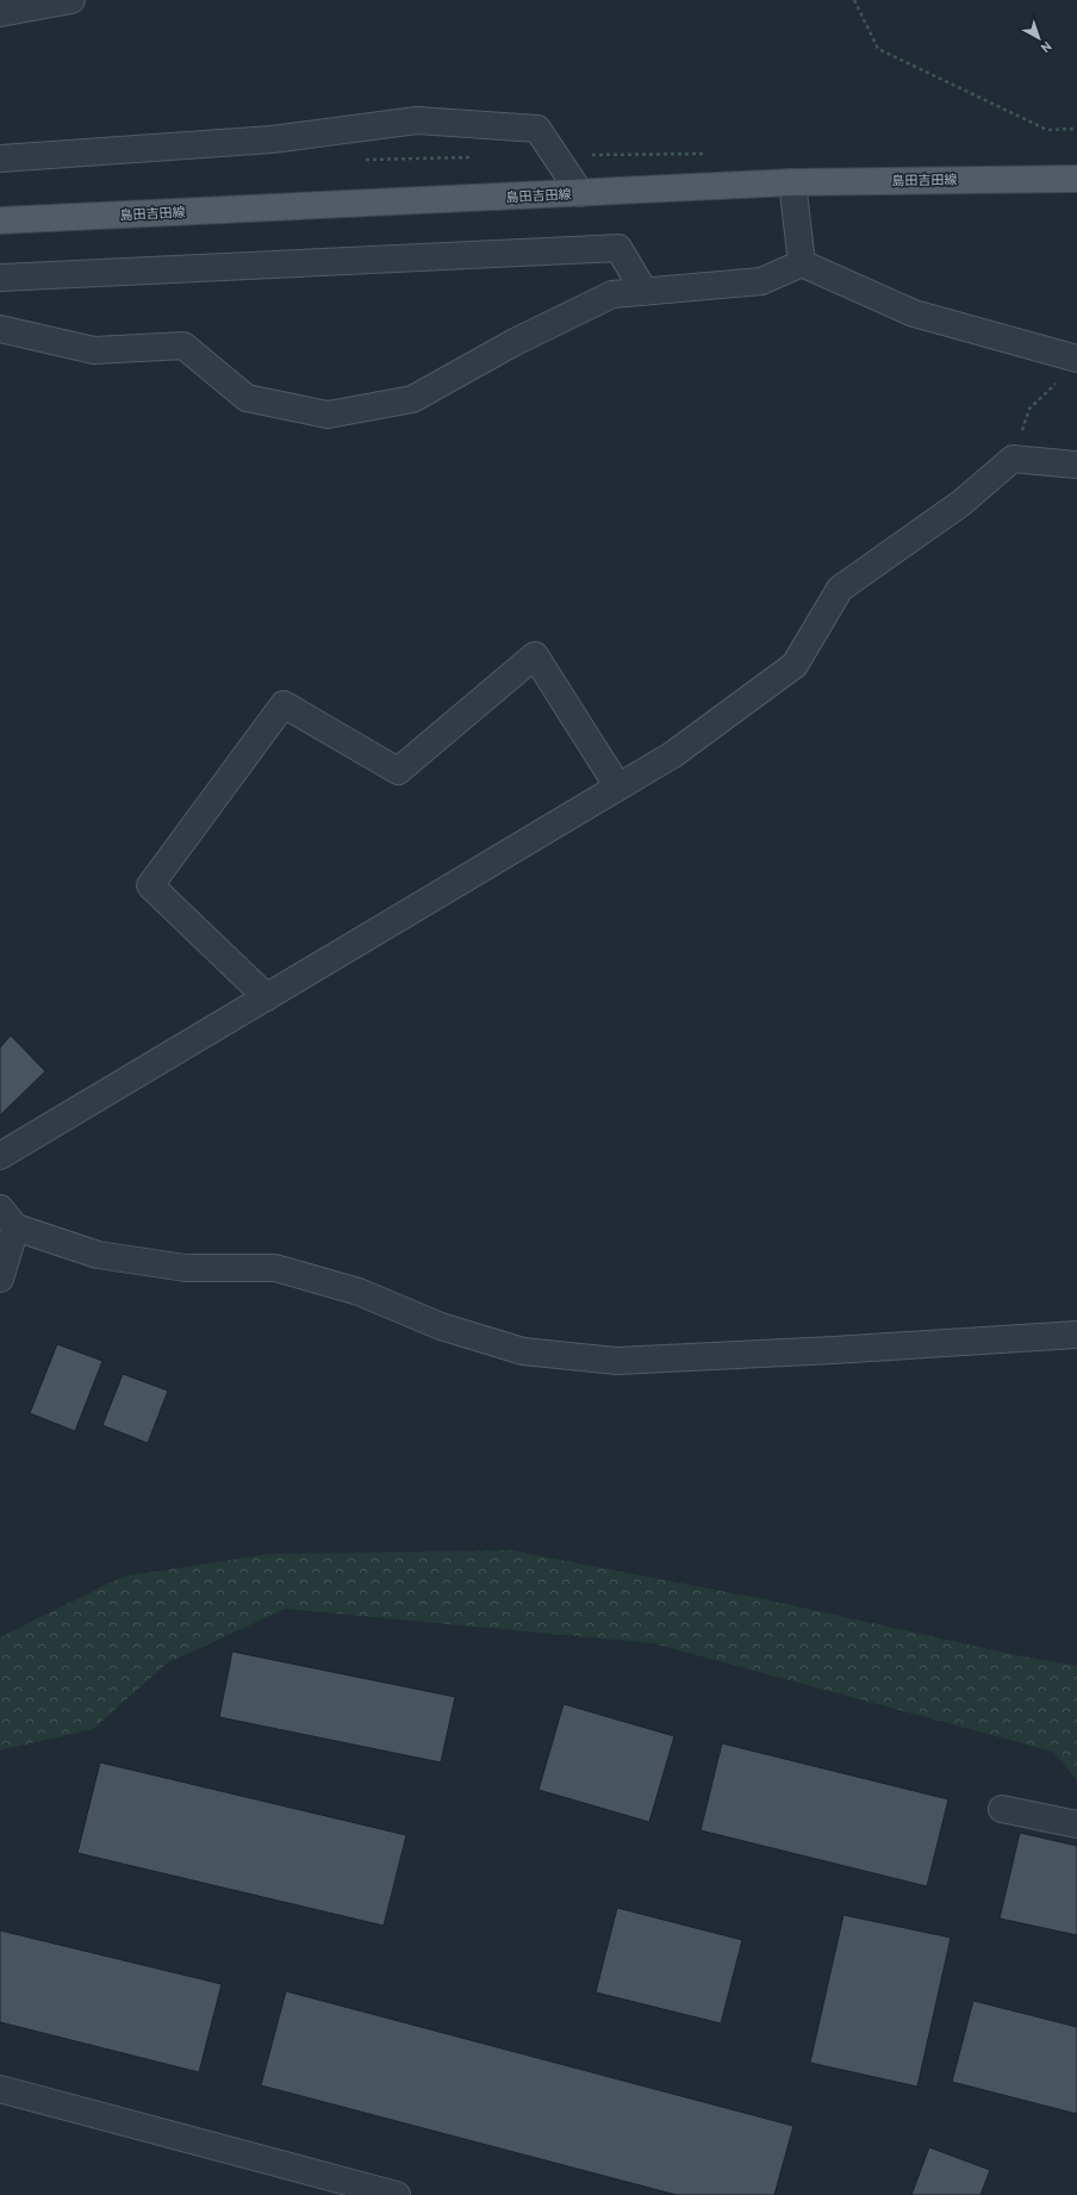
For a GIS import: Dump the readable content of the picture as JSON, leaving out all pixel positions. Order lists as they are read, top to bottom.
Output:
{
  "streets": {
    "main road": ["島田吉田線"]
  },
  "north": "bottom right"
}
